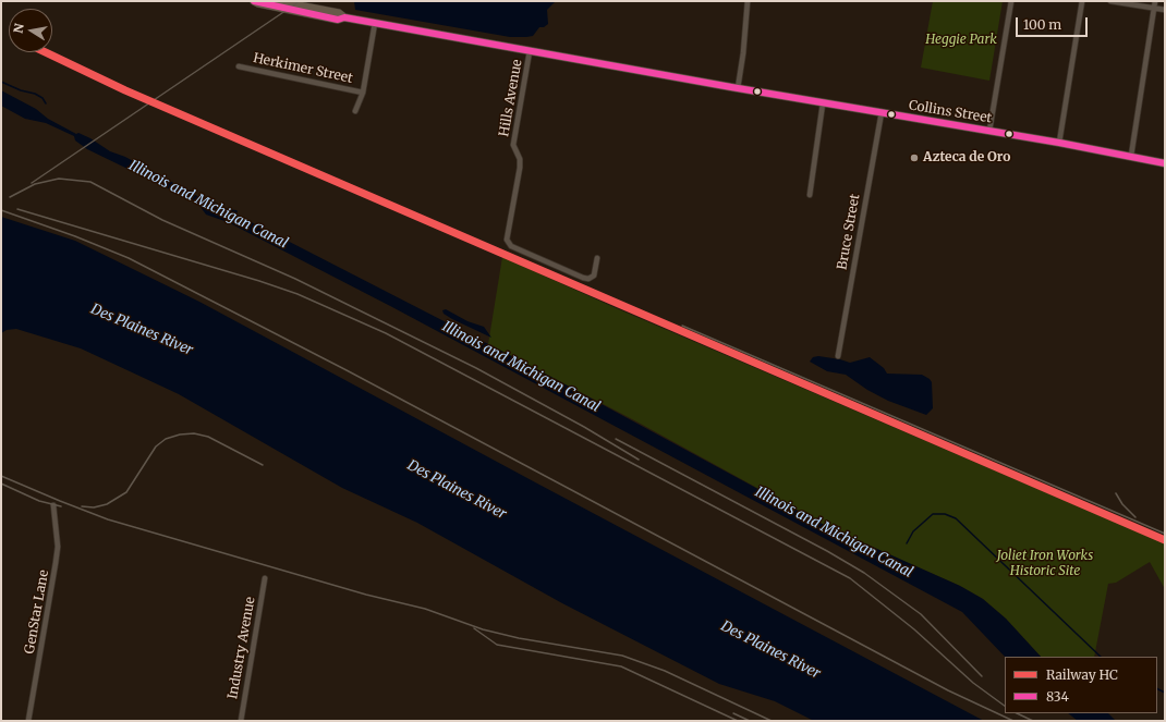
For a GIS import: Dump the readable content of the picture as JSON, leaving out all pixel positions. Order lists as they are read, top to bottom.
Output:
{
  "streets": {
    "main road": ["Collins Street"],
    "street": [
      "Herkimer Street",
      "Hills Avenue",
      "Bruce Street",
      "GenStar Lane",
      "Industry Avenue"
    ]
  },
  "crossings": [
    ["Hills Avenue", "Collins Street"],
    ["Collins Street", "Bruce Street"]
  ],
  "water": ["Illinois and Michigan Canal", "Des Plaines River"],
  "parks": ["Heggie Park", "Joliet Iron Works Historic Site"],
  "places": ["Azteca de Oro"],
  "lines": ["transit line 834", "rail line HC"],
  "legend": ["Railway HC", "834"],
  "scale_bar": "100 m",
  "north": "left"
}
